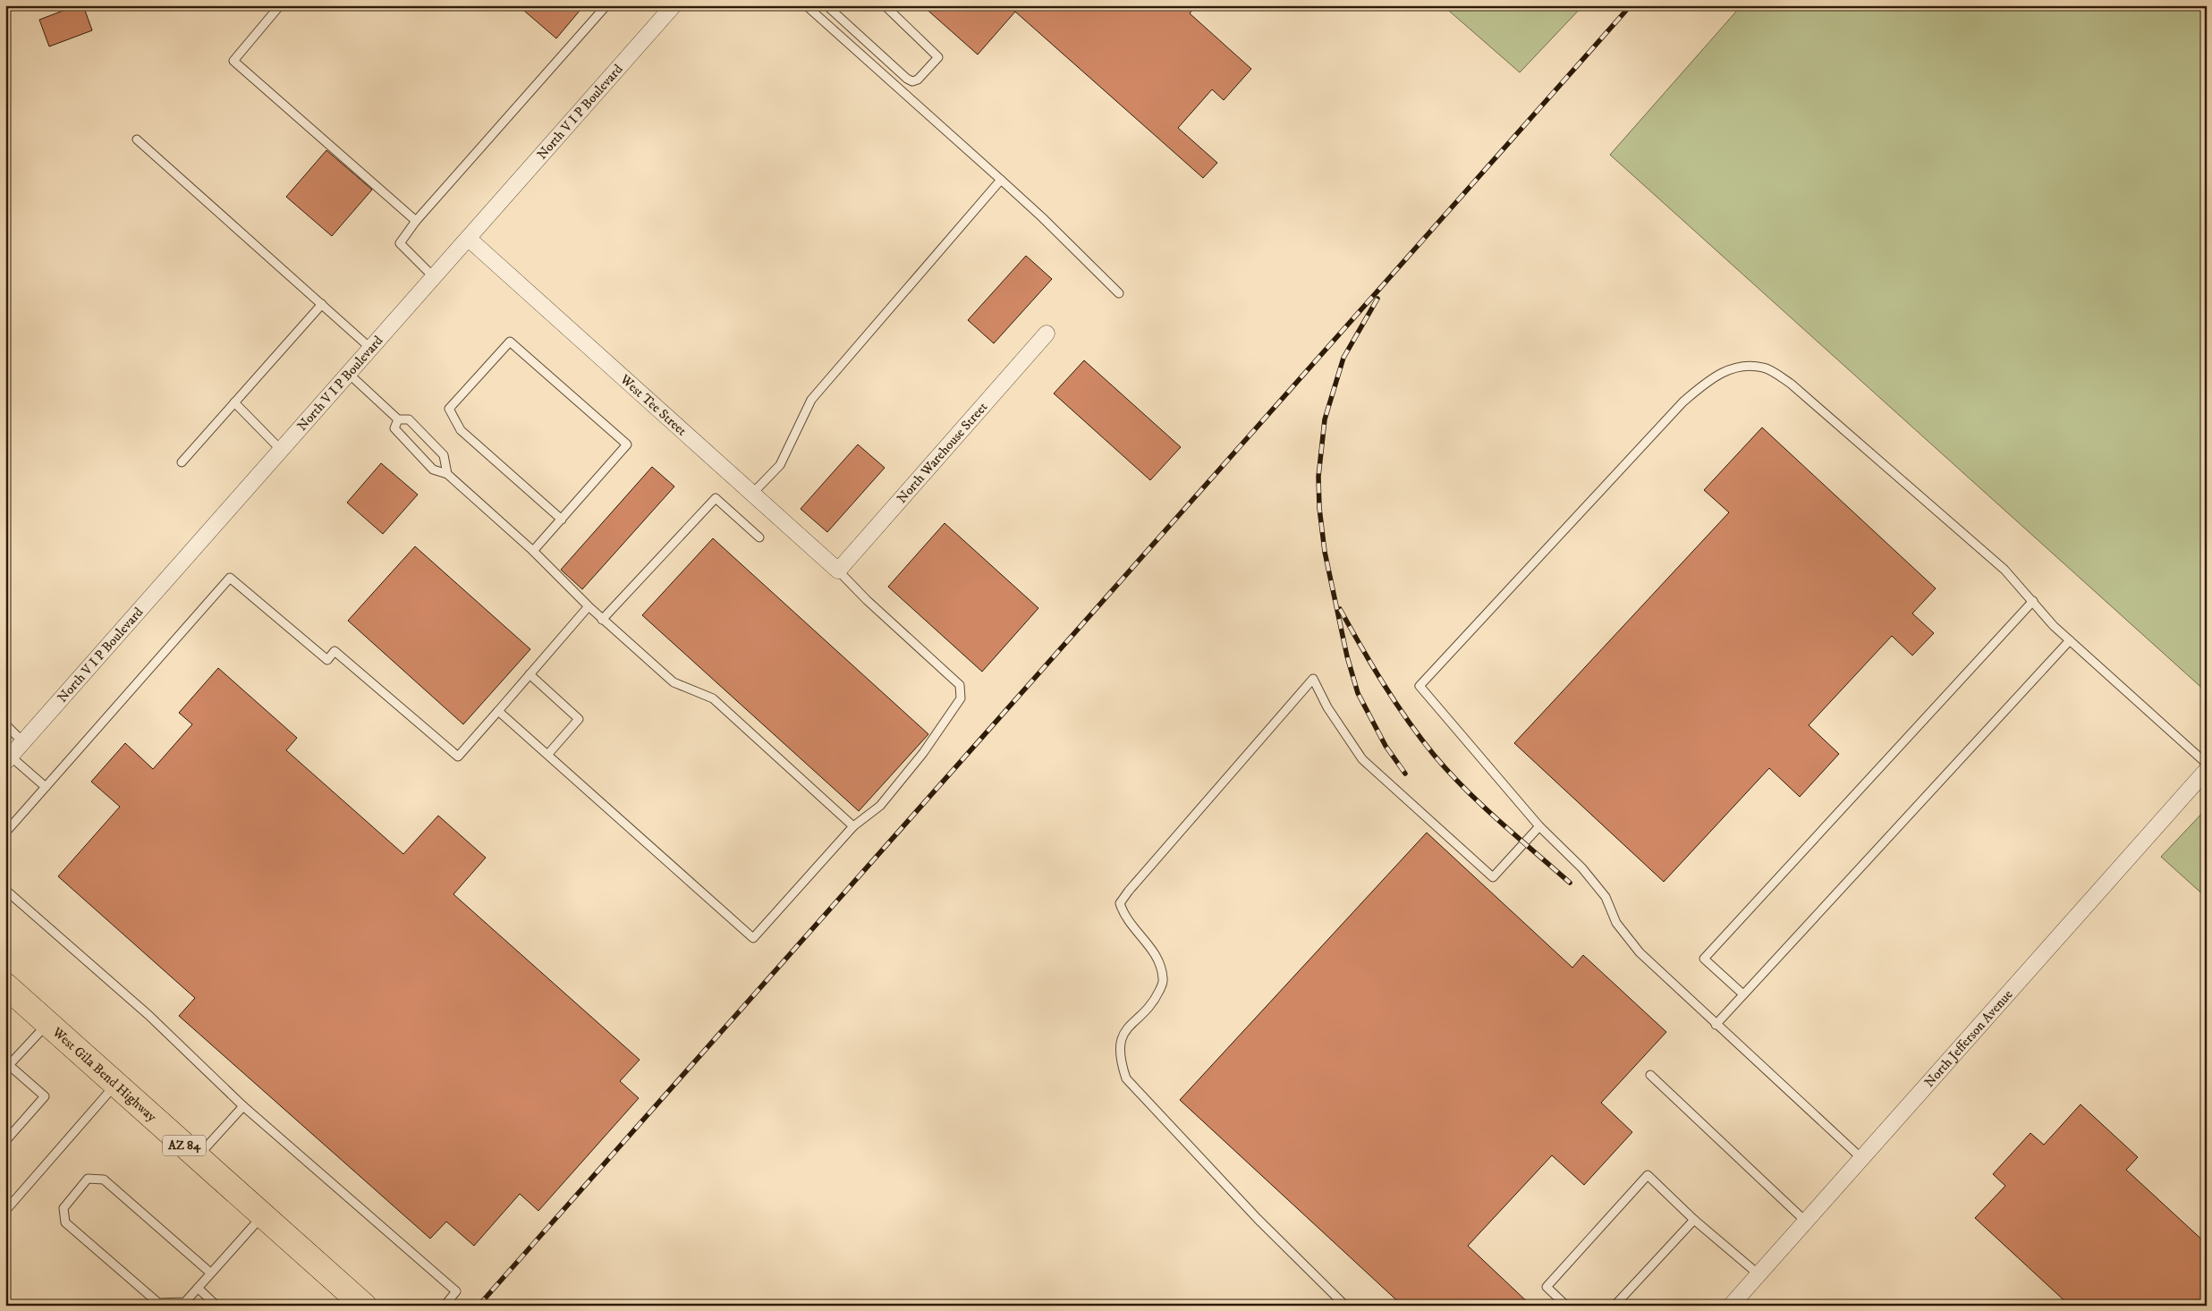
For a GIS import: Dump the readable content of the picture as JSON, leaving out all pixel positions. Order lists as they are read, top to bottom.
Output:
{
  "streets": {
    "main road": ["West Gila Bend Highway", "AZ 84"],
    "street": [
      "North V I P Boulevard",
      "West Tee Street",
      "North Warehouse Street",
      "North Jefferson Avenue"
    ]
  },
  "crossings": [
    ["North V I P Boulevard", "West Tee Street"],
    ["West Tee Street", "North Warehouse Street"]
  ]
}
